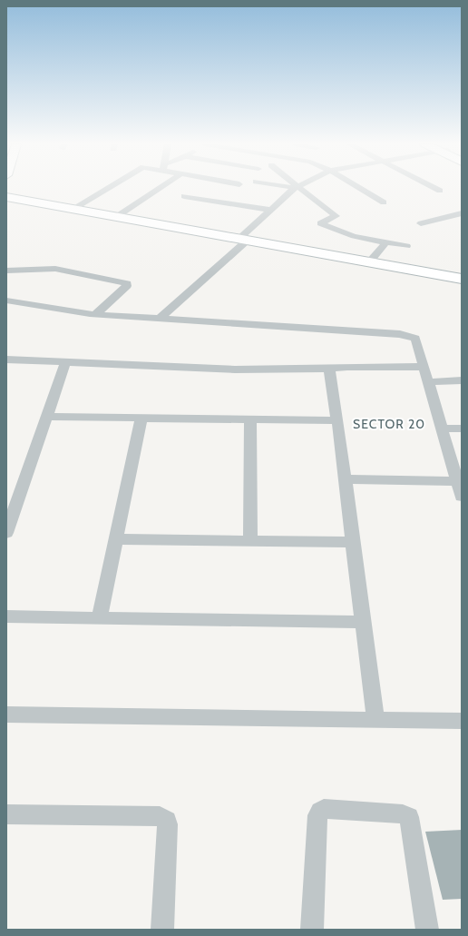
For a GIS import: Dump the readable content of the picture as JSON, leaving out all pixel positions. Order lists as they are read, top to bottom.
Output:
{
  "districts": ["SECTOR 20"]
}
